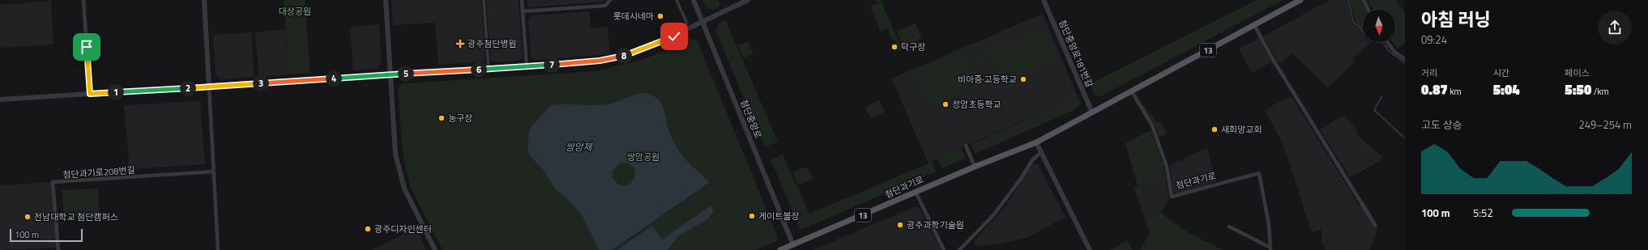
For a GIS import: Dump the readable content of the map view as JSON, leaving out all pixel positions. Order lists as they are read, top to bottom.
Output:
{
  "streets": {
    "main road": ["13", "첨단과기로"],
    "street": ["첨단중앙로181번길", "첨단중앙로", "첨단과기로208번길"]
  },
  "crossings": [
    ["첨단중앙로181번길", "첨단과기로"],
    ["첨단중앙로", "첨단과기로"]
  ],
  "water": ["쌍암제"],
  "parks": ["대상공원", "쌍암공원"],
  "places": {
    "other": [
      "롯데시네마",
      "탁구장",
      "비아중·고등학교",
      "정암초등학교",
      "농구장",
      "새희망교회",
      "게이트볼장",
      "전남대학교 첨단캠퍼스",
      "광주과학기술원",
      "광주디자인센터"
    ],
    "health": ["광주첨단병원"]
  },
  "scale_bar": "100 m",
  "north": "bottom",
  "page": {
    "heading": ["아침 러닝", "09:24"],
    "pins": [
      "8",
      "7",
      "6",
      "5",
      "4",
      "3",
      "2",
      "1"
    ],
    "stats": [
      ["거리", "0.87 km"],
      ["시간", "5:04"],
      ["페이스", "5:50 /km"]
    ],
    "chart": ["고도 상승", "249–254 m"],
    "list": [
      {
        "name": "100 m",
        "note": "5:52"
      }
    ],
    "scale": "100 m"
  }
}
